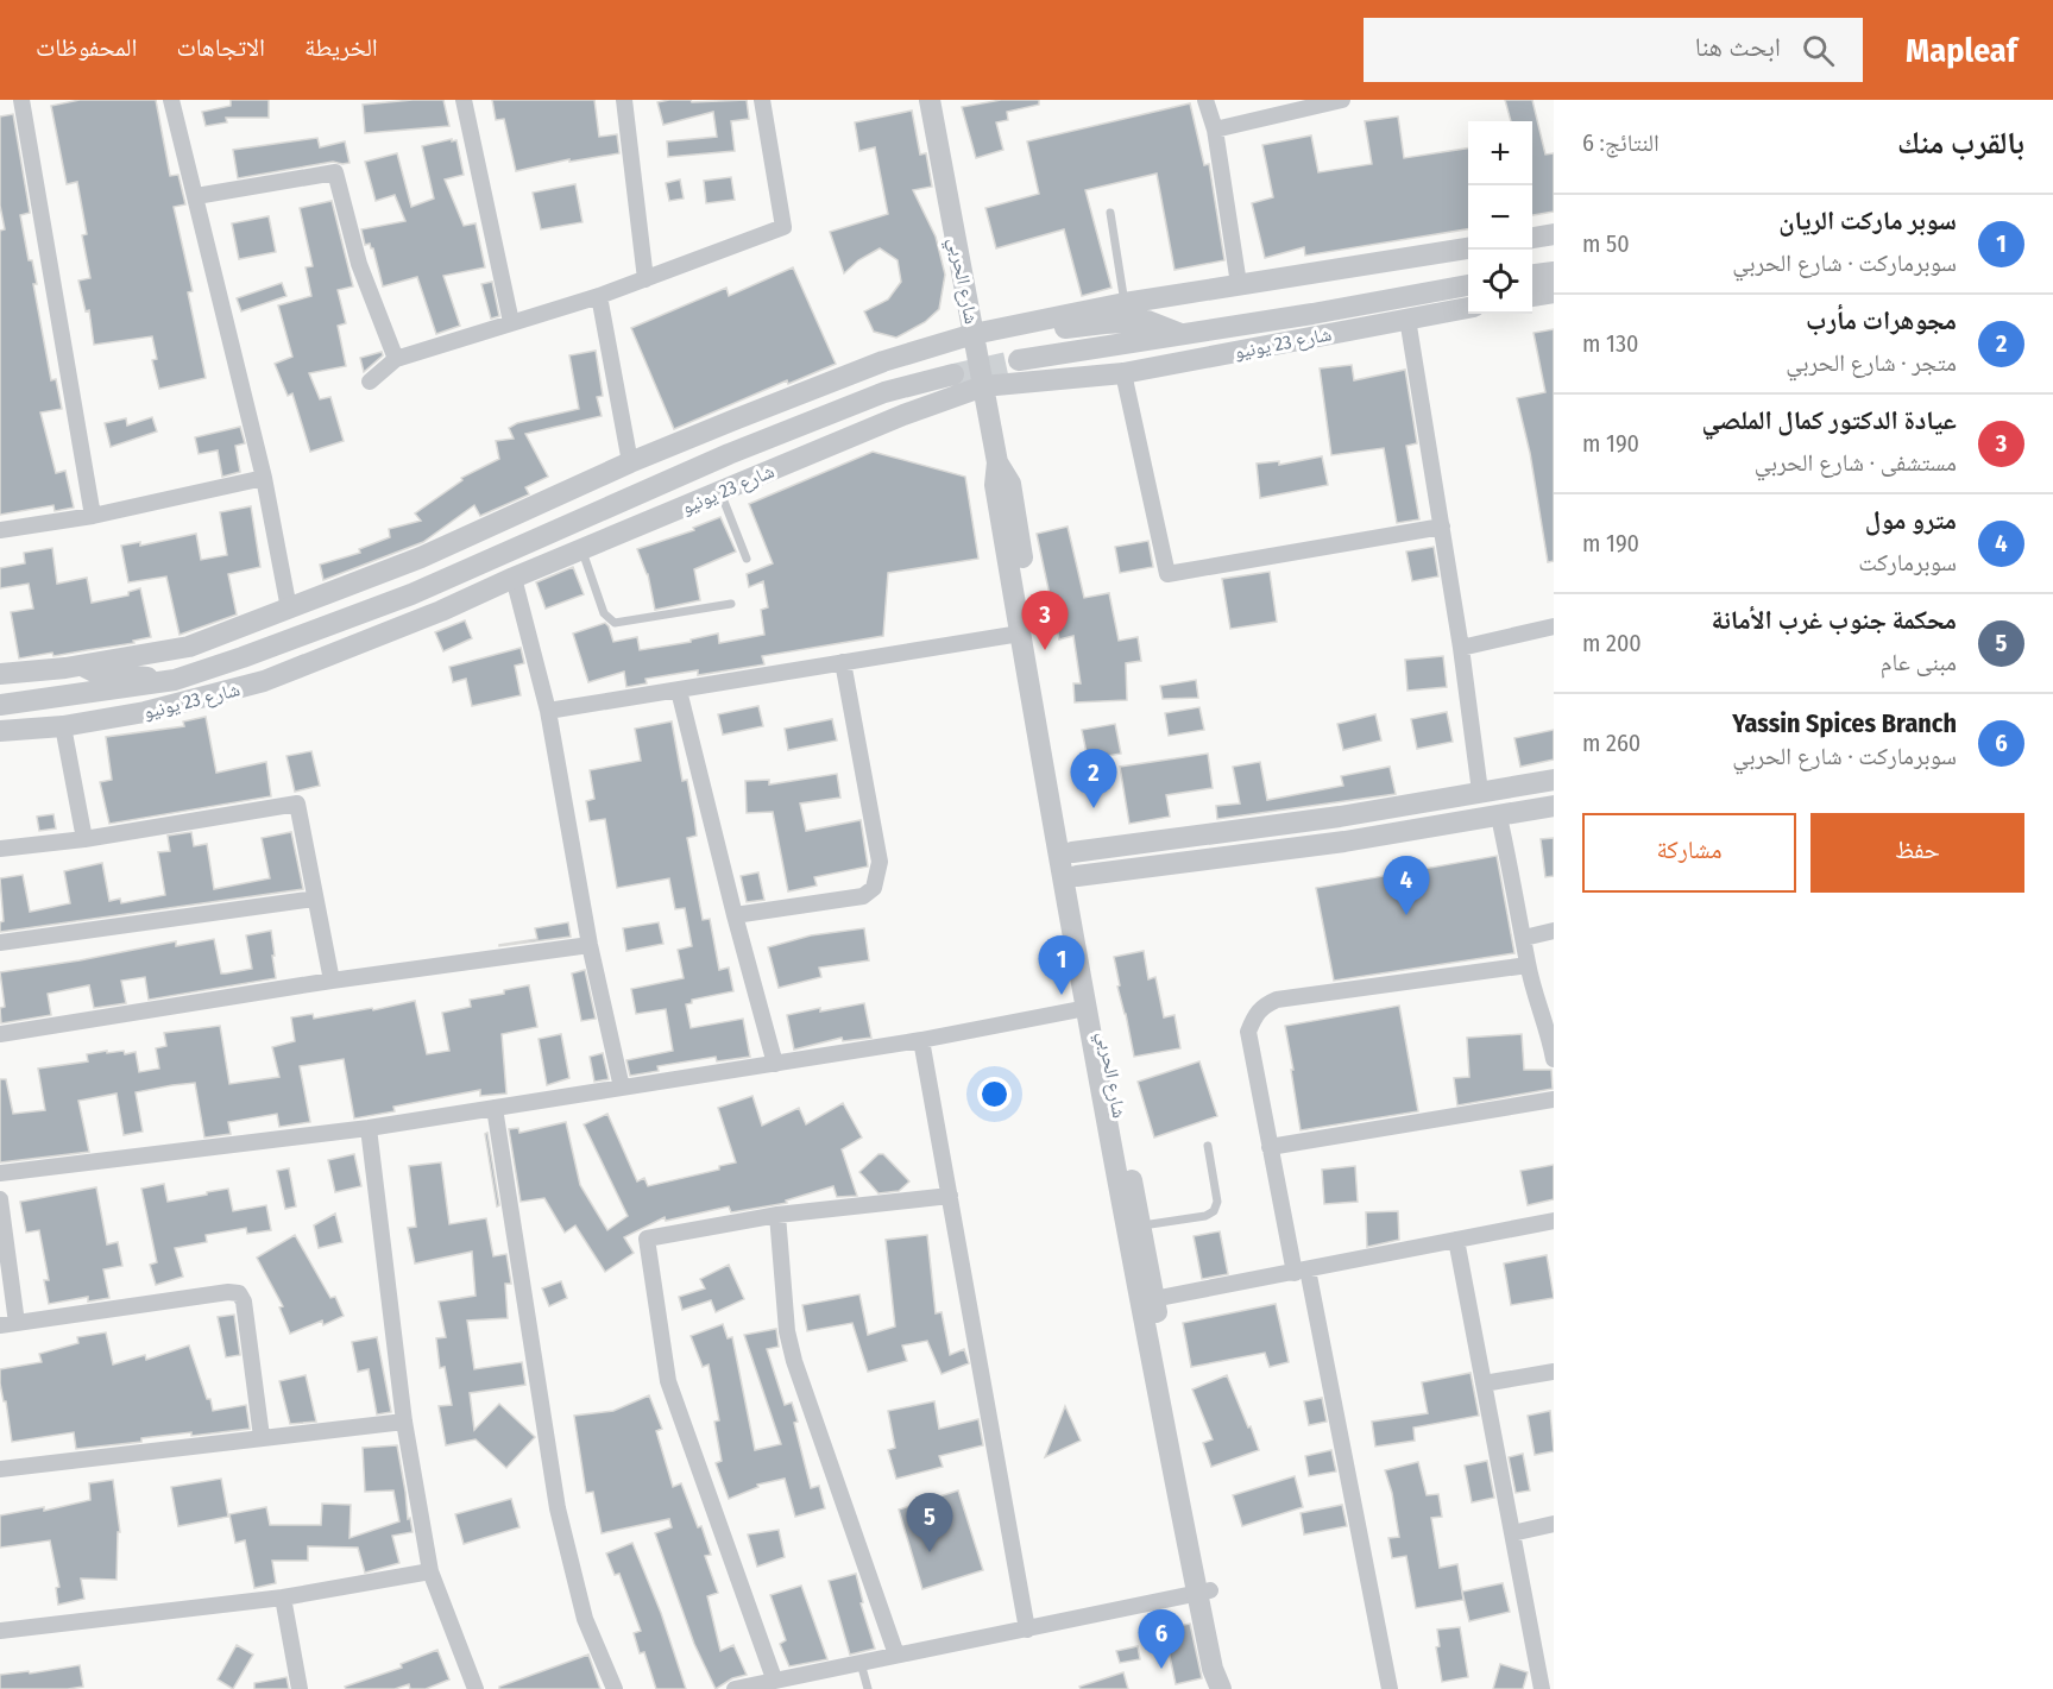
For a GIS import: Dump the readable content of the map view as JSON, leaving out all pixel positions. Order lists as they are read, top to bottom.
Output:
{
  "streets": {
    "street": ["شارع الحربي", "شارع 23 يونيو"]
  },
  "crossings": [
    ["شارع الحربي", "شارع 23 يونيو"]
  ],
  "page": {
    "header": "Mapleaf",
    "search": "ابحث هنا",
    "nav": ["الخريطة", "الاتجاهات", "المحفوظات"],
    "heading": ["بالقرب منك", "النتائج: 6"],
    "map_buttons": ["+", "−"],
    "list": [
      {
        "mark": "1",
        "name": "سوبر ماركت الريان",
        "note": "سوبرماركت · شارع الحربي",
        "value": "50 m"
      },
      {
        "mark": "2",
        "name": "مجوهرات مأرب",
        "note": "متجر · شارع الحربي",
        "value": "130 m"
      },
      {
        "mark": "3",
        "name": "عيادة الدكتور كمال الملصي",
        "note": "مستشفى · شارع الحربي",
        "value": "190 m"
      },
      {
        "mark": "4",
        "name": "مترو مول",
        "note": "سوبرماركت",
        "value": "190 m"
      },
      {
        "mark": "5",
        "name": "محكمة جنوب غرب الأمانة",
        "note": "مبنى عام",
        "value": "200 m"
      },
      {
        "mark": "6",
        "name": "Yassin Spices Branch",
        "note": "سوبرماركت · شارع الحربي",
        "value": "260 m"
      }
    ],
    "pins": [
      "3",
      "2",
      "4",
      "1",
      "5",
      "6"
    ],
    "buttons": ["حفظ", "مشاركة"]
  }
}
